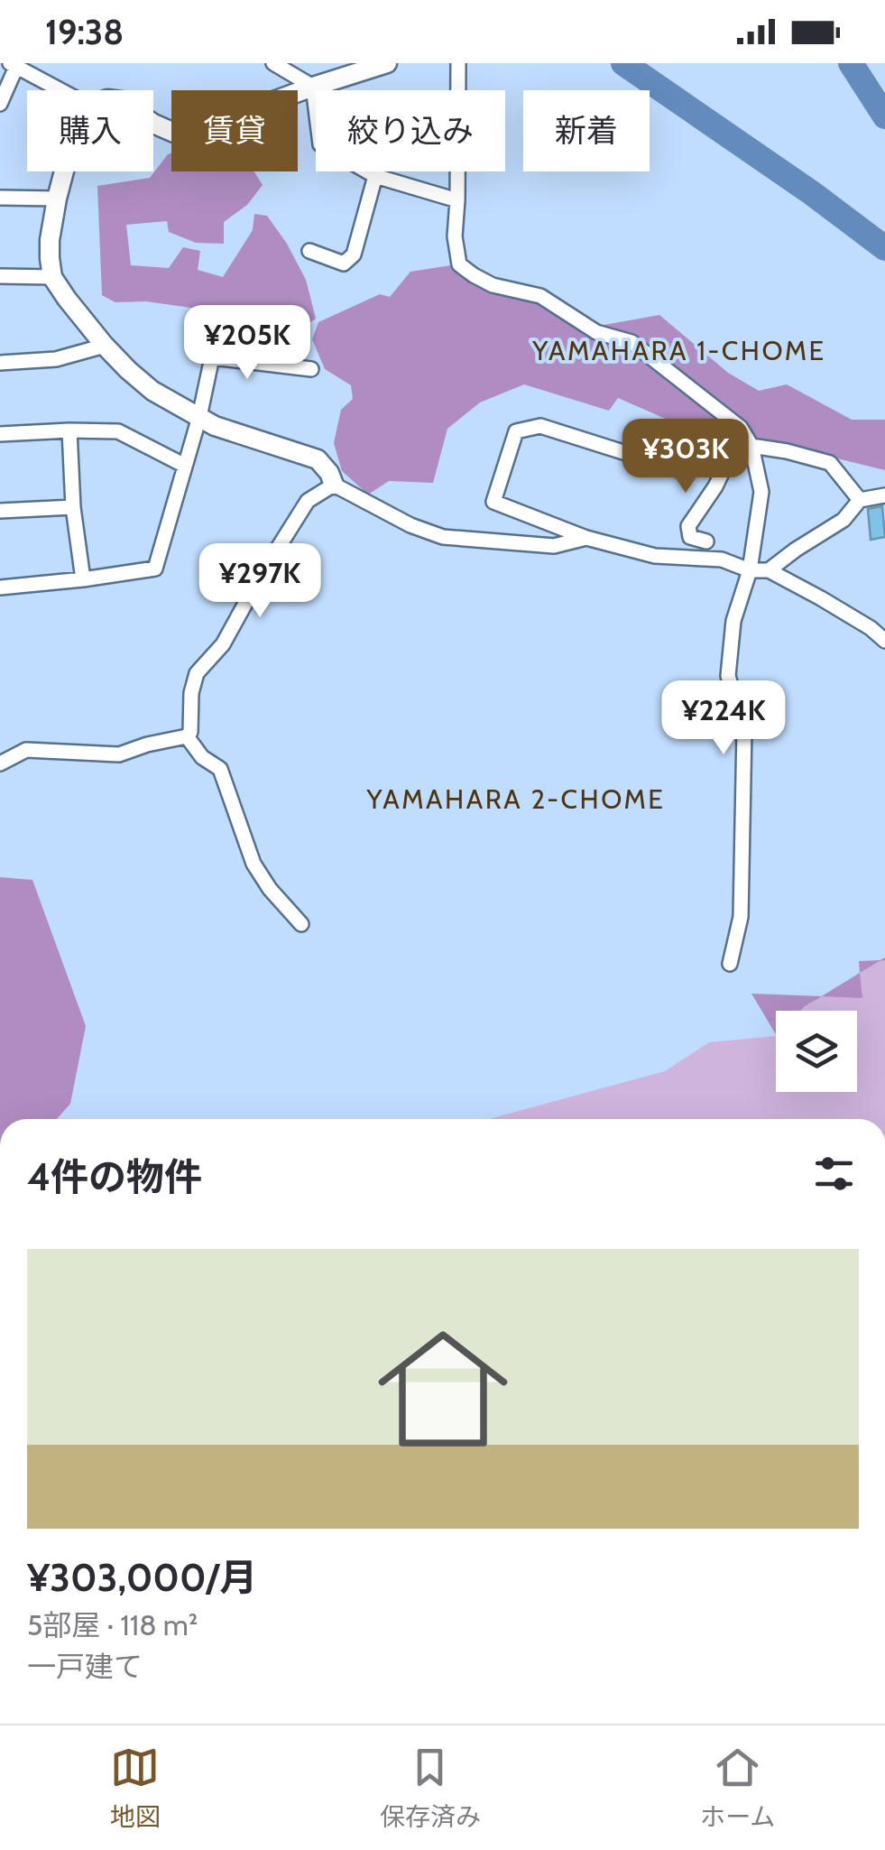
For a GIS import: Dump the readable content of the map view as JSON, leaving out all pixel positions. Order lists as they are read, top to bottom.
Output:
{
  "districts": ["YAMAHARA 1-CHOME", "YAMAHARA 2-CHOME"],
  "page": {
    "status": "19:38",
    "chip": [
      "購入",
      "賃貸",
      "絞り込み",
      "新着"
    ],
    "price": [
      "¥205K",
      "¥303K",
      "¥297K",
      "¥224K"
    ],
    "heading": "4件の物件",
    "list": [
      {
        "name": "¥303,000/月",
        "note": "5部屋 · 118 m² · 一戸建て"
      }
    ],
    "tabs": ["地図", "保存済み", "ホーム"]
  }
}
